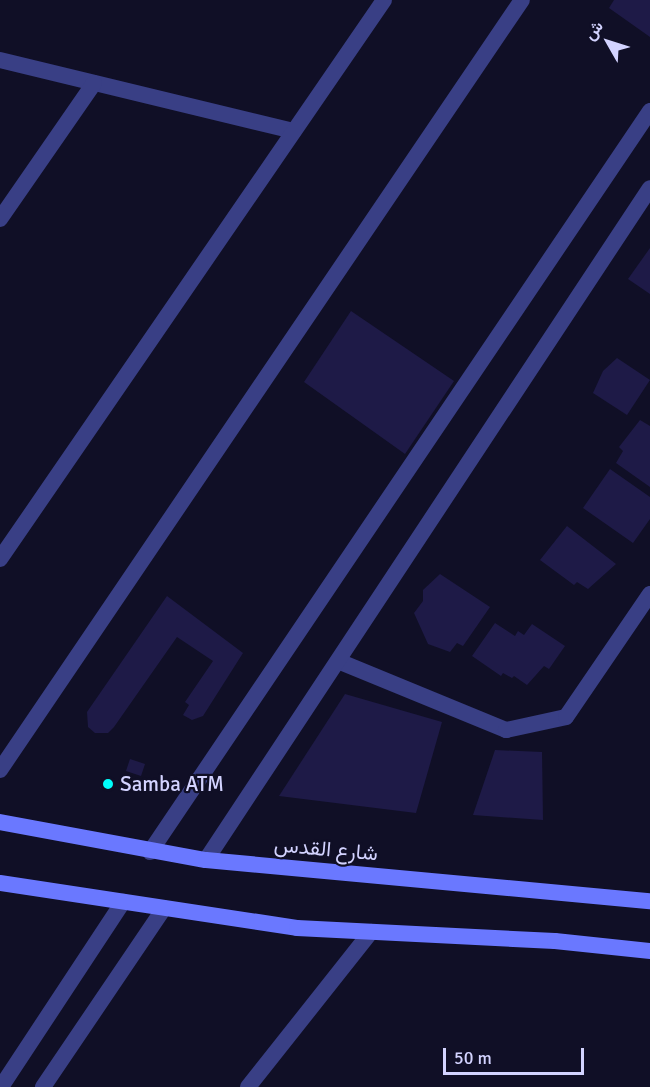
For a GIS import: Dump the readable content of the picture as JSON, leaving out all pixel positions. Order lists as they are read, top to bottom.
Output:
{
  "streets": {
    "main road": ["شارع القدس"]
  },
  "places": ["Samba ATM"],
  "scale_bar": "50 m",
  "north": "top left"
}
